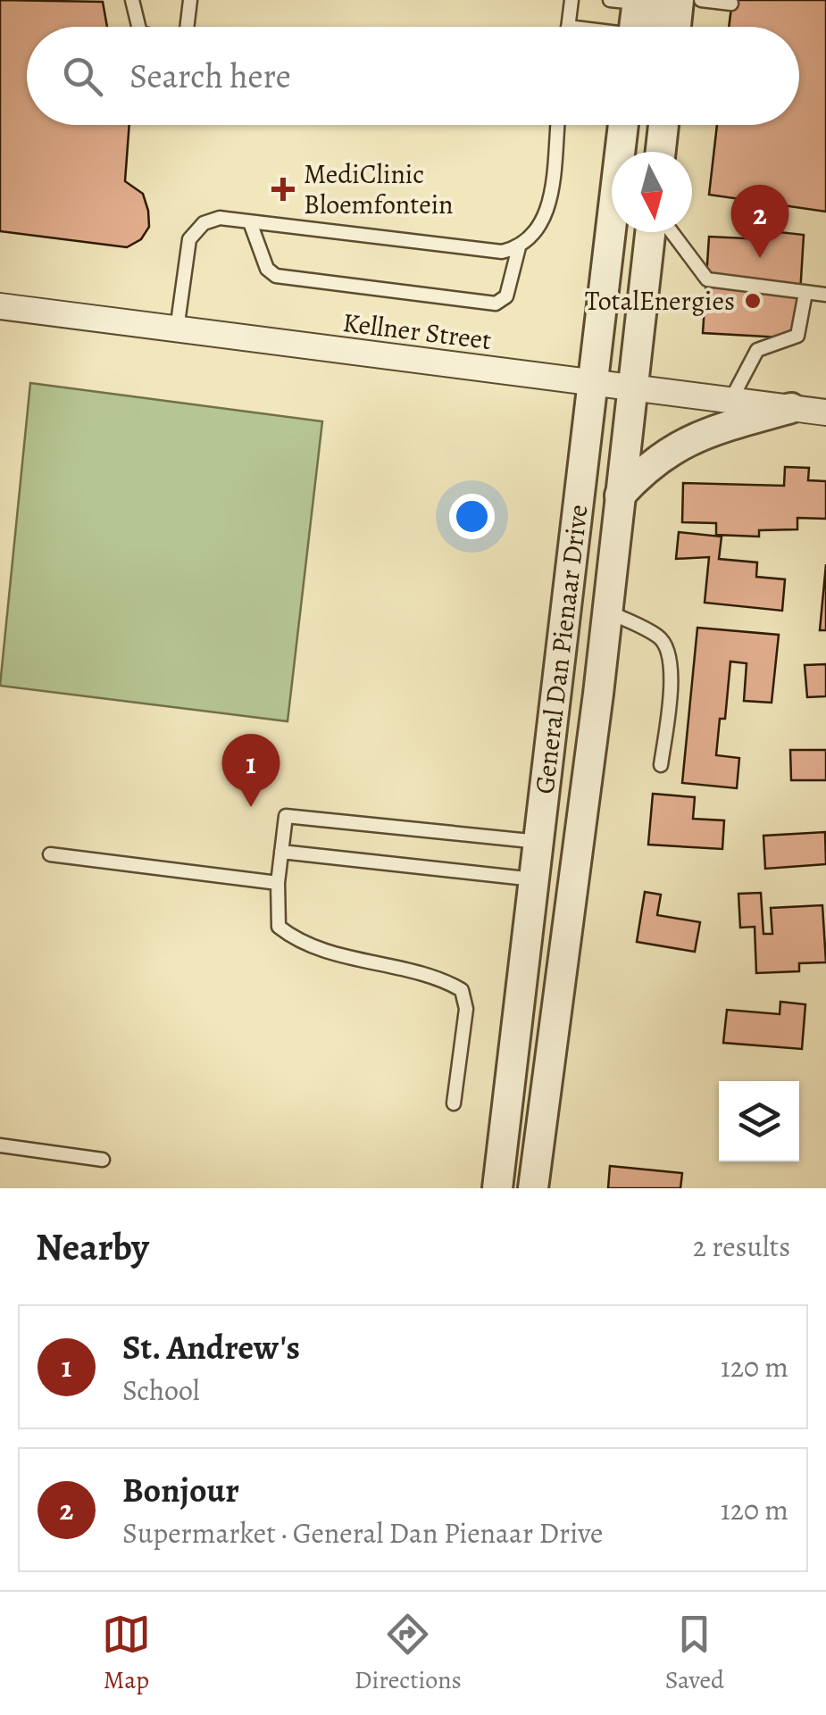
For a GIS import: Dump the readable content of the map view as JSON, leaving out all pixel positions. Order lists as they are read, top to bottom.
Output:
{
  "streets": {
    "street": ["Kellner Street", "General Dan Pienaar Drive"]
  },
  "crossings": [
    ["Kellner Street", "General Dan Pienaar Drive"]
  ],
  "places": {
    "health": ["MediClinic Bloemfontein"],
    "other": ["TotalEnergies"]
  },
  "north": "bottom",
  "page": {
    "search": "Search here",
    "pins": ["2", "1"],
    "heading": ["Nearby", "2 results"],
    "list": [
      {
        "mark": "1",
        "name": "St. Andrew's",
        "note": "School",
        "value": "120 m"
      },
      {
        "mark": "2",
        "name": "Bonjour",
        "note": "Supermarket · General Dan Pienaar Drive",
        "value": "120 m"
      }
    ],
    "nav": ["Map", "Directions", "Saved"]
  }
}
